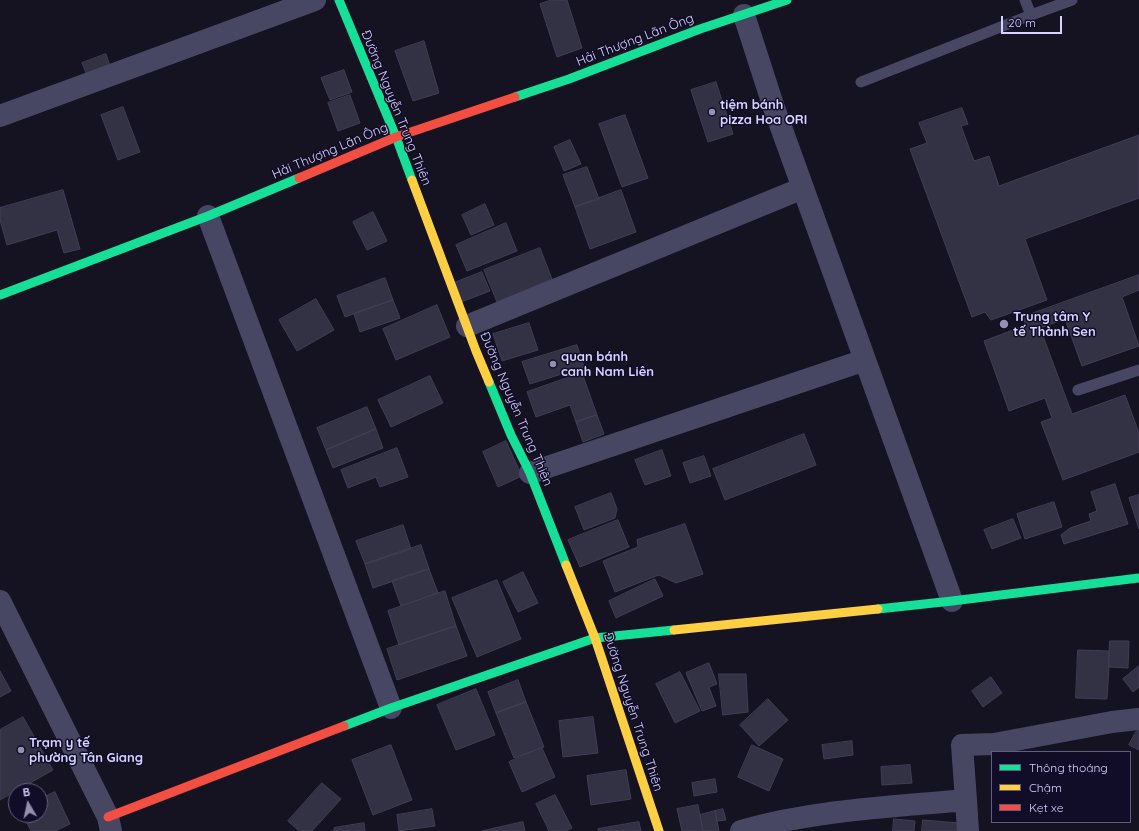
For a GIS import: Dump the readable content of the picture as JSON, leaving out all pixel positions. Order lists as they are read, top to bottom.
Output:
{
  "streets": {
    "street": ["Hải Thượng Lãn Ông", "Đường Nguyễn Trung Thiên"]
  },
  "crossings": [
    ["Hải Thượng Lãn Ông", "Đường Nguyễn Trung Thiên"]
  ],
  "places": [
    "tiệm bánh pizza Hoa ORI",
    "Trung tâm Y tế Thành Sen",
    "quan bánh canh Nam Liên",
    "Trạm y tế phường Tân Giang"
  ],
  "legend": ["Thông thoáng", "Chậm", "Kẹt xe"],
  "scale_bar": "20 m",
  "north": "top"
}
